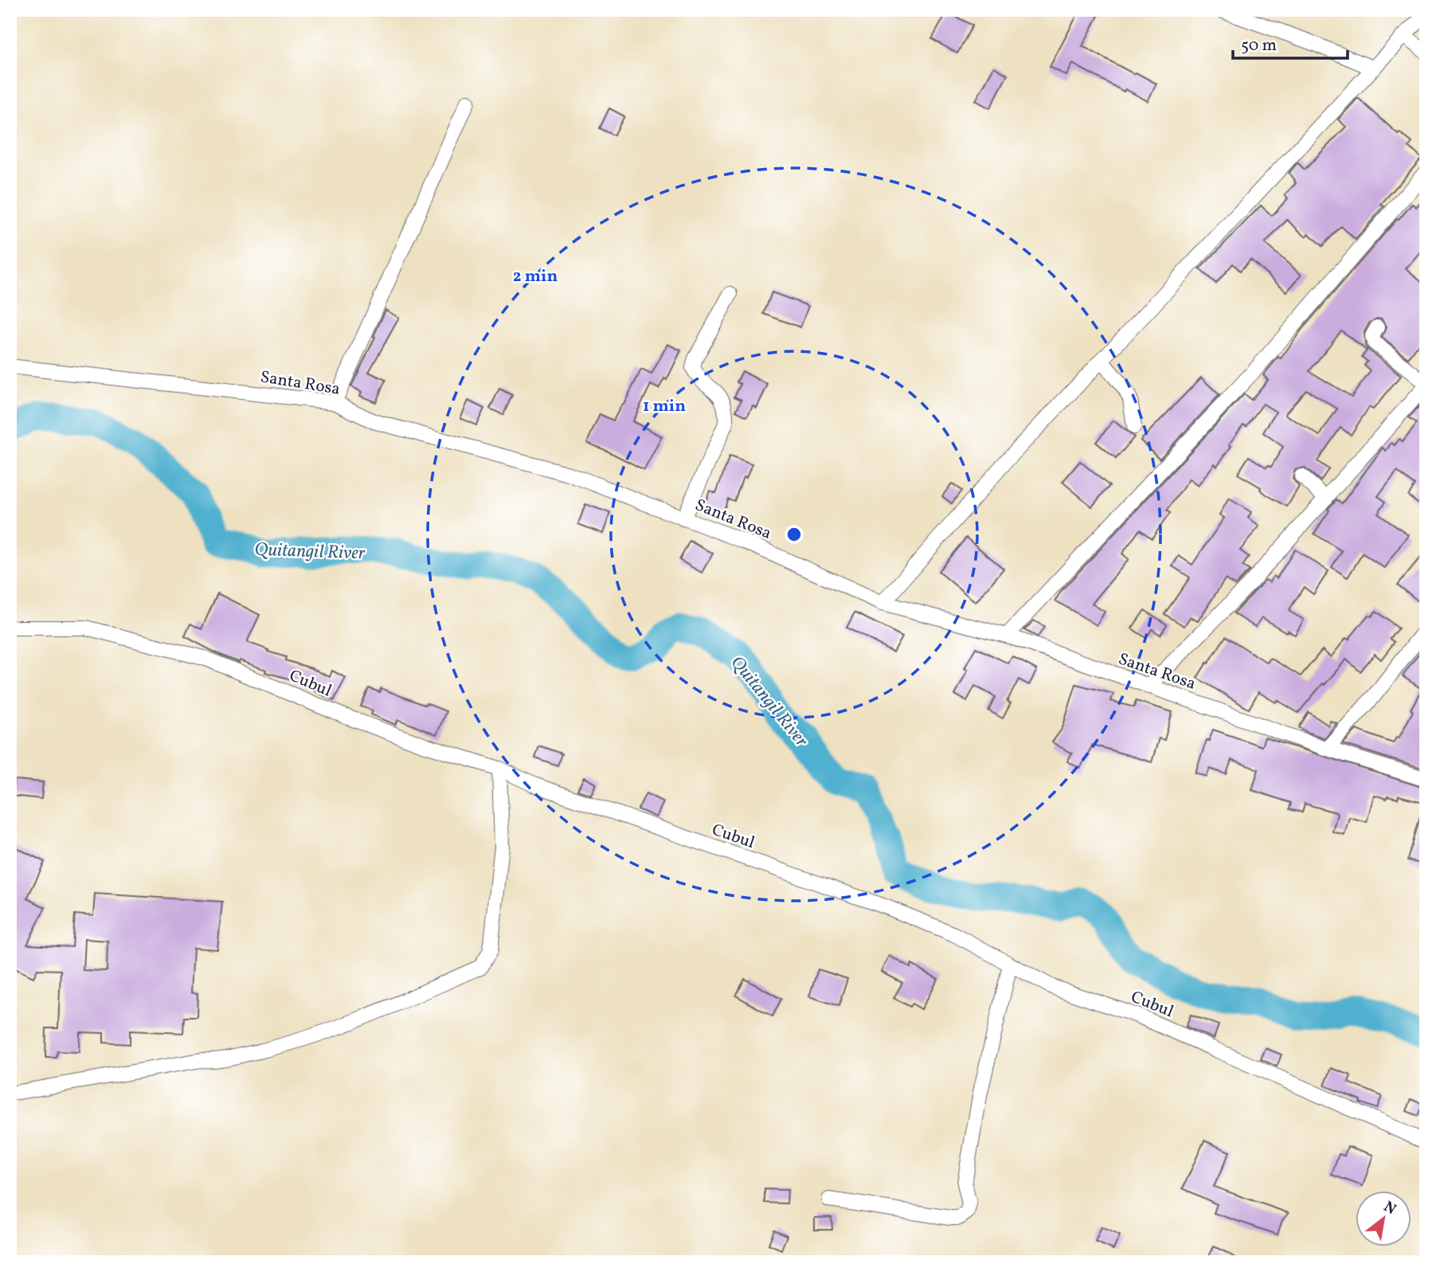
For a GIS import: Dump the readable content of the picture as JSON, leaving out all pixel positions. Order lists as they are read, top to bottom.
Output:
{
  "streets": {
    "street": ["Santa Rosa", "Cubul"]
  },
  "water": ["Quitangil River"],
  "scale_bar": "50 m",
  "north": "top right",
  "rings": ["2 min", "1 min"]
}
